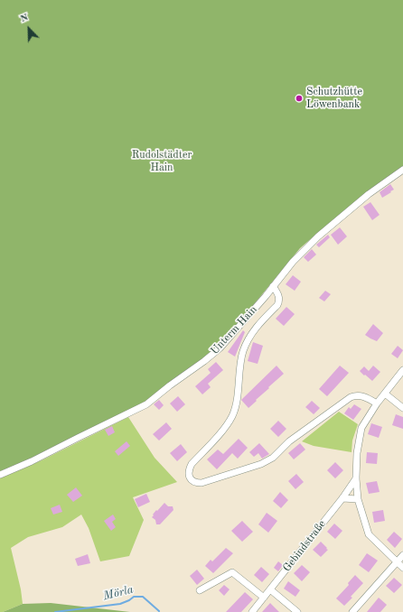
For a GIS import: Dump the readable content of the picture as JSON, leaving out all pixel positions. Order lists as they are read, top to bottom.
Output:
{
  "streets": {
    "street": ["Unterm Hain", "Gebindstraße"]
  },
  "water": ["Mörla"],
  "parks": ["Rudolstädter Hain"],
  "places": ["Schutzhütte Löwenbank"],
  "north": "top left"
}
